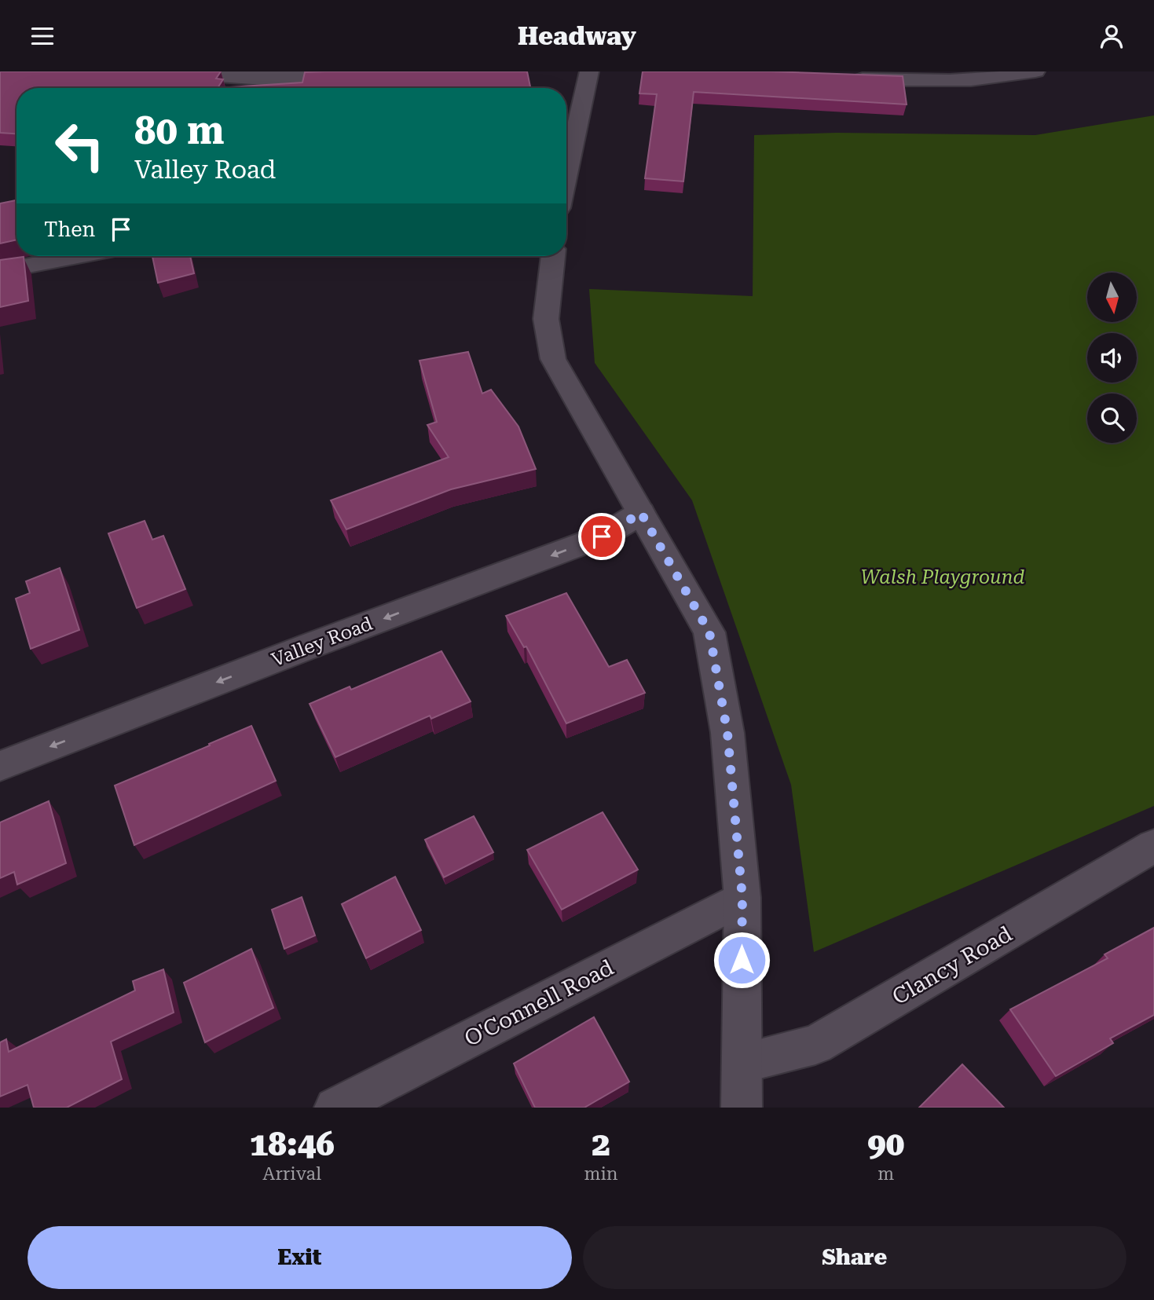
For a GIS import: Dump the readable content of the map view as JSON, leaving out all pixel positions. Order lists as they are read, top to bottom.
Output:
{
  "streets": {
    "street": ["Valley Road", "Clancy Road", "O'Connell Road"]
  },
  "one_way": ["Valley Road"],
  "parks": ["Walsh Playground"],
  "north": "bottom",
  "page": {
    "header": "Headway",
    "turn": ["80 m", "Valley Road"],
    "then": "Then",
    "eta": [
      "18:46",
      "Arrival",
      "2",
      "min",
      "90",
      "m"
    ],
    "buttons": ["Exit", "Share"]
  }
}
